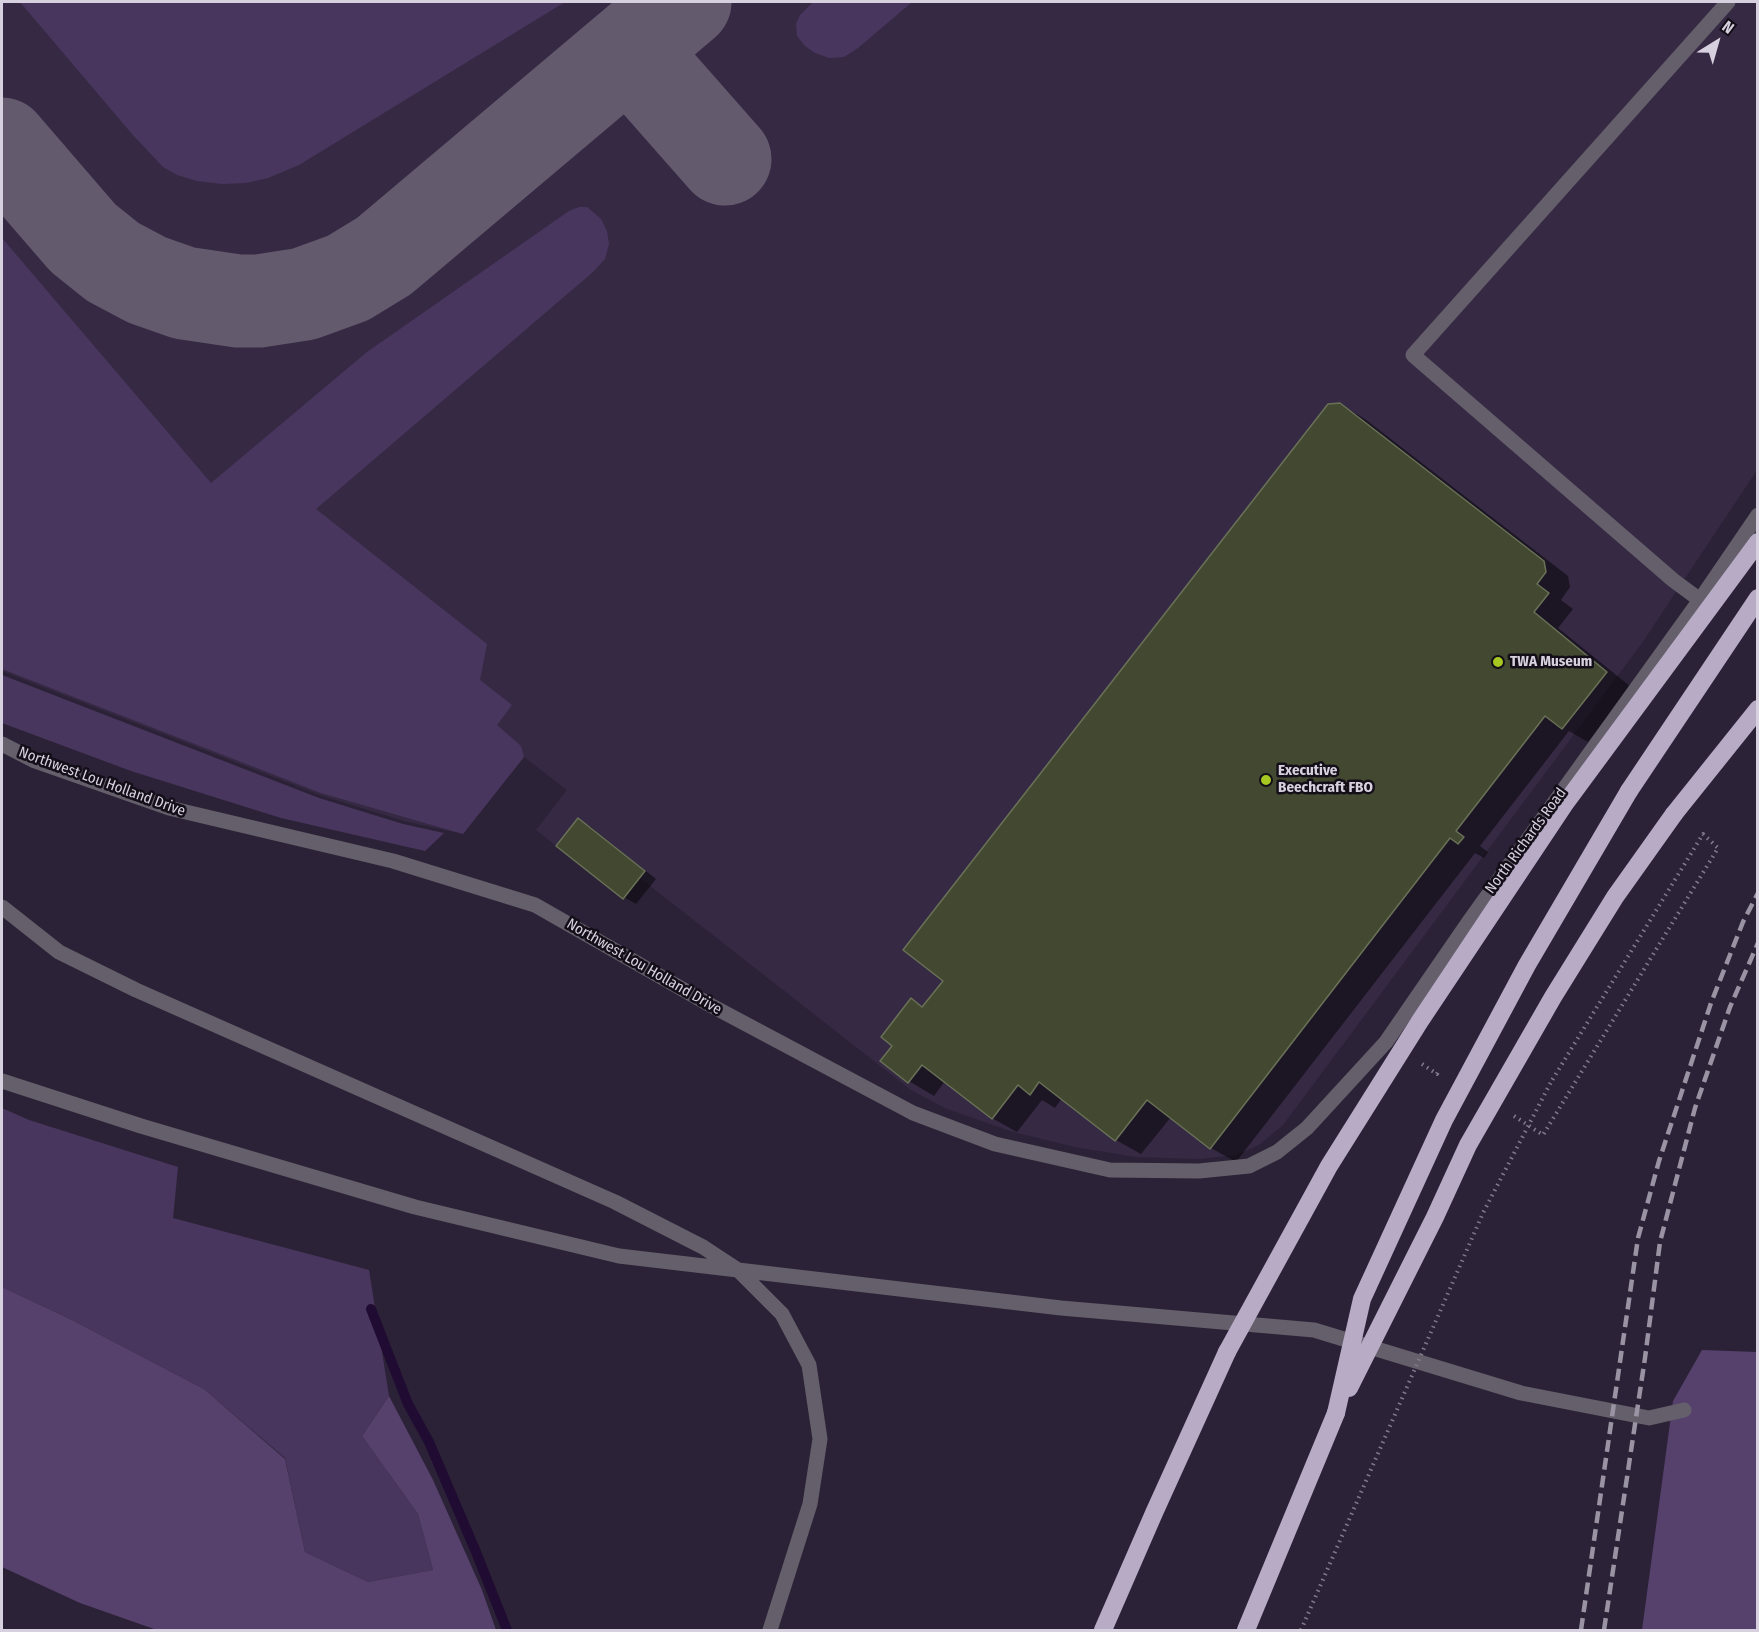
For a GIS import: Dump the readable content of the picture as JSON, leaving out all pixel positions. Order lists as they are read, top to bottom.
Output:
{
  "streets": {
    "street": ["Northwest Lou Holland Drive", "North Richards Road"]
  },
  "crossings": [
    ["Northwest Lou Holland Drive", "North Richards Road"]
  ],
  "places": ["TWA Museum", "Executive Beechcraft FBO"],
  "north": "top right"
}
